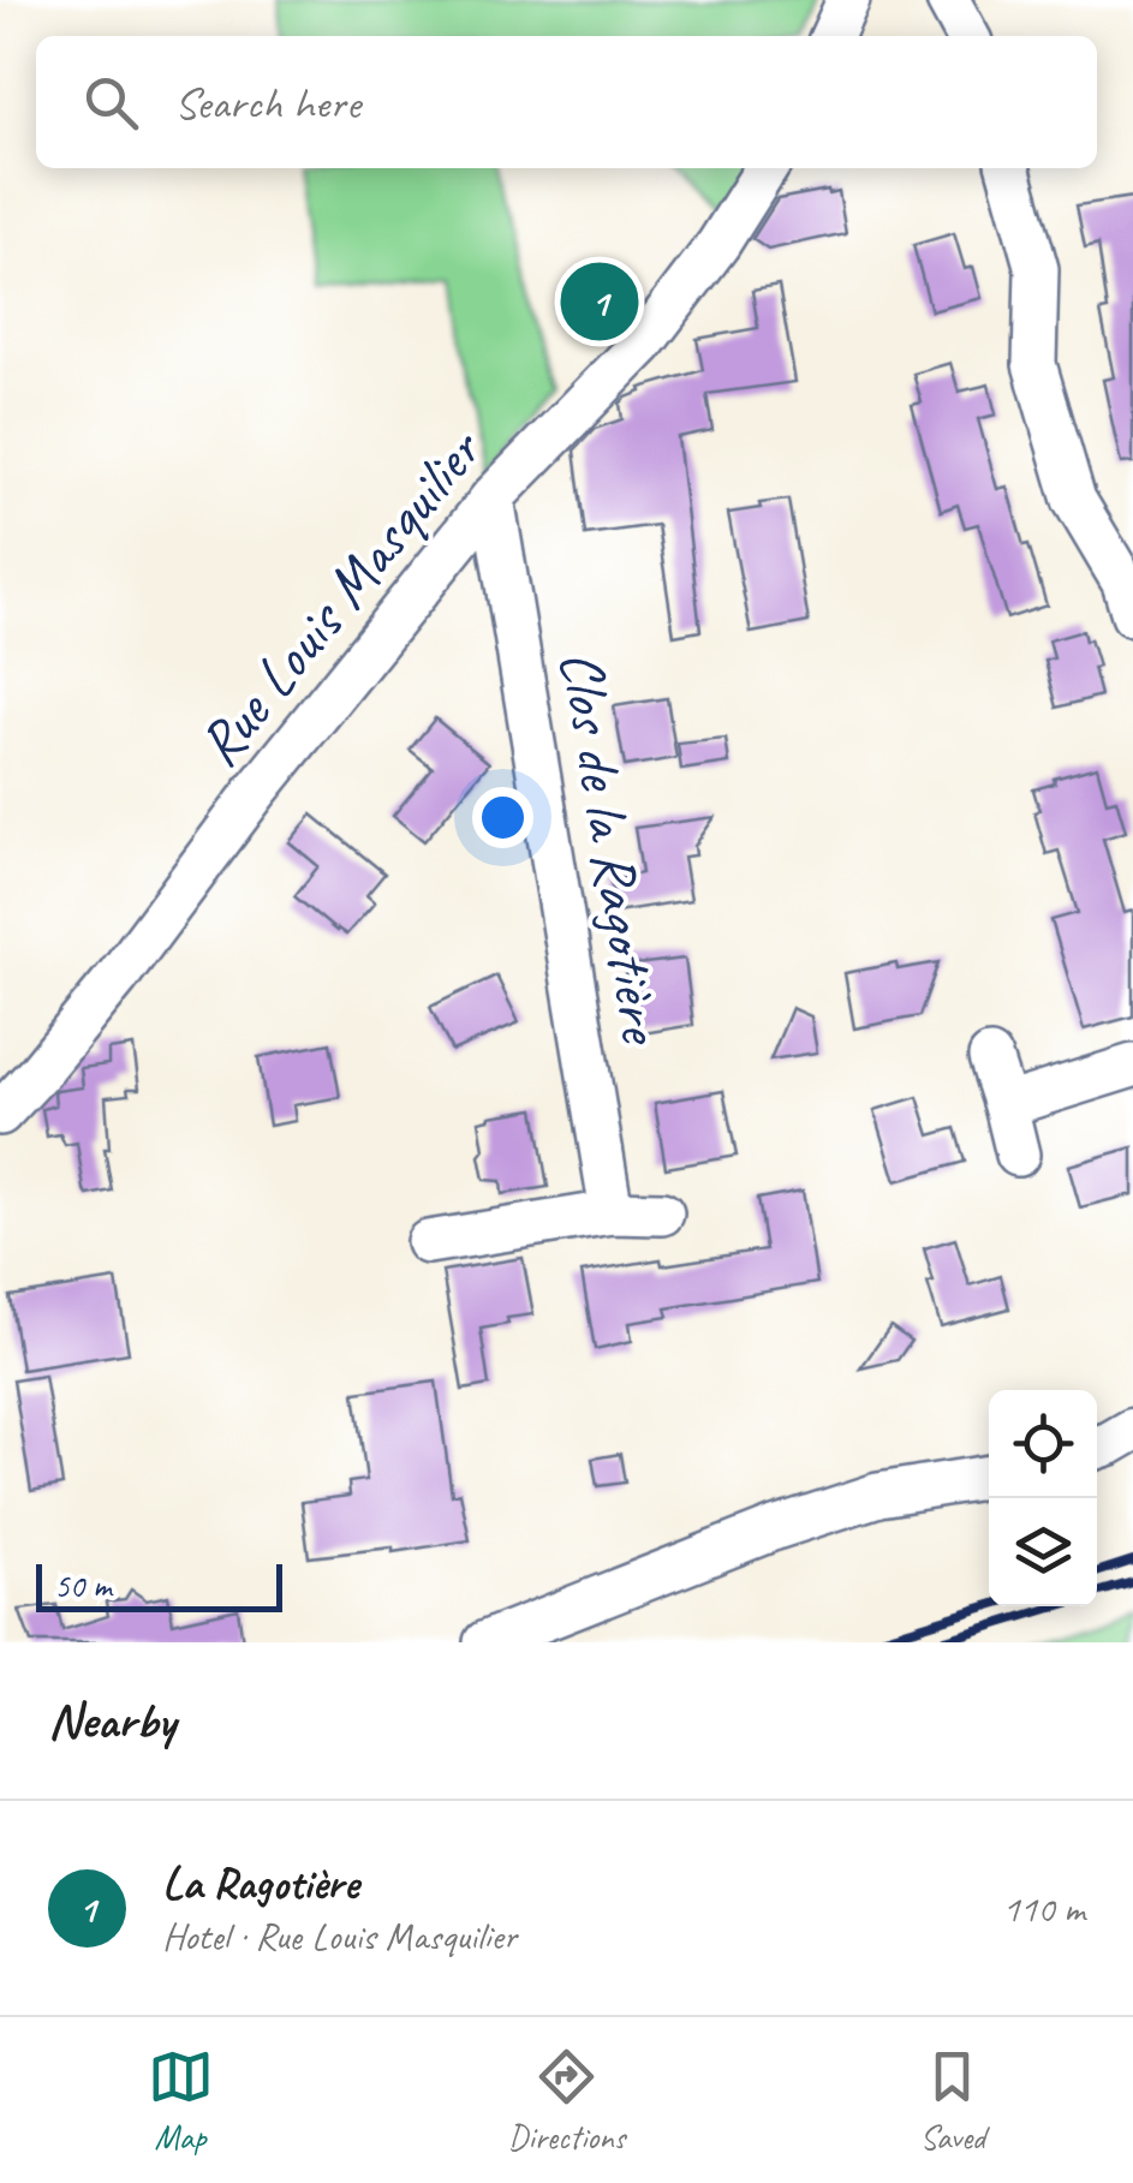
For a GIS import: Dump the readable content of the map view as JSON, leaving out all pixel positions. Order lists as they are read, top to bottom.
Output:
{
  "streets": {
    "street": ["Rue Louis Masquilier", "Clos de la Ragotière"]
  },
  "crossings": [
    ["Rue Louis Masquilier", "Clos de la Ragotière"]
  ],
  "scale_bar": "50 m",
  "page": {
    "search": "Search here",
    "pins": "1",
    "scale": "50 m",
    "heading": "Nearby",
    "list": [
      {
        "mark": "1",
        "name": "La Ragotière",
        "note": "Hotel · Rue Louis Masquilier",
        "value": "110 m"
      }
    ],
    "nav": ["Map", "Directions", "Saved"]
  }
}
